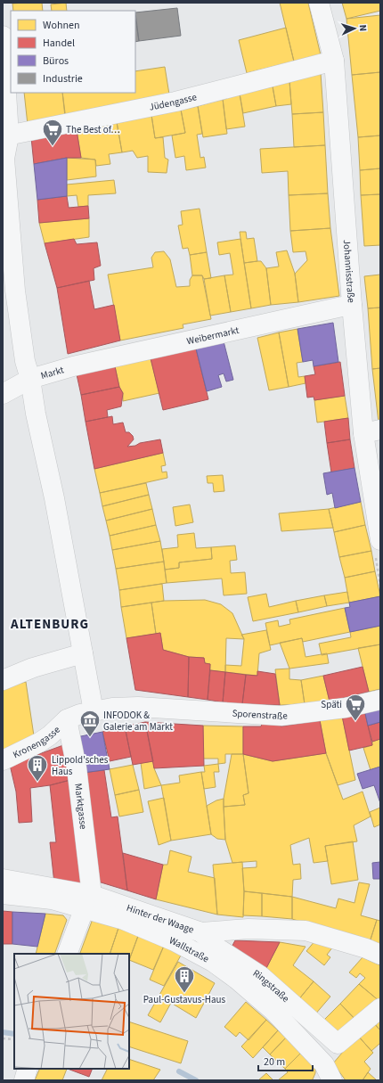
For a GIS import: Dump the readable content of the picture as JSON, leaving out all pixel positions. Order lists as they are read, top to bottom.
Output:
{
  "streets": {
    "street": [
      "Jüdengasse",
      "Johannisstraße",
      "Weibermarkt",
      "Markt",
      "Sporenstraße",
      "Kronengasse",
      "Marktgasse",
      "Hinter der Waage",
      "Wallstraße",
      "Ringstraße"
    ]
  },
  "crossings": [
    ["Jüdengasse", "Johannisstraße"],
    ["Johannisstraße", "Weibermarkt"],
    ["Weibermarkt", "Markt"],
    ["Sporenstraße", "Kronengasse"],
    ["Sporenstraße", "Marktgasse"],
    ["Kronengasse", "Marktgasse"],
    ["Marktgasse", "Hinter der Waage"],
    ["Marktgasse", "Wallstraße"],
    ["Hinter der Waage", "Wallstraße"],
    ["Hinter der Waage", "Ringstraße"]
  ],
  "districts": ["ALTENBURG"],
  "places": {
    "supermarket": ["The Best of…", "Späti"],
    "museum": ["INFODOK & Galerie am Markt"],
    "building": ["Lippold'sches Haus", "Paul-Gustavus-Haus"]
  },
  "legend": [
    "Wohnen",
    "Handel",
    "Büros",
    "Industrie"
  ],
  "scale_bar": "20 m",
  "north": "right"
}
